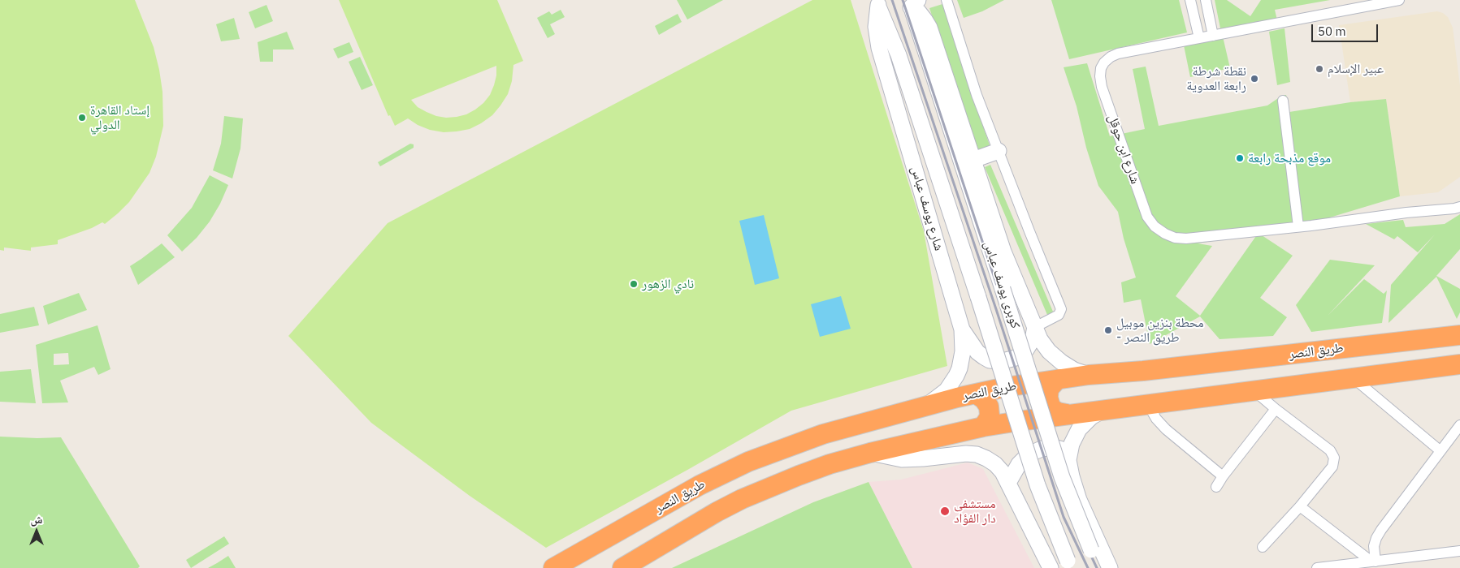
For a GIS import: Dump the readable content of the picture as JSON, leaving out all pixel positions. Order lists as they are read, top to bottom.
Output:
{
  "streets": {
    "highway": ["طريق النصر"],
    "street": ["شارع ابن حوقل", "شارع يوسف عباس", "كوبرى يوسف عباس"]
  },
  "crossings": [
    ["شارع يوسف عباس", "كوبرى يوسف عباس"],
    ["شارع يوسف عباس", "طريق النصر"]
  ],
  "places": [
    "عبير الإسلام",
    "نقطة شرطة رابعة العدوية",
    "إستاد القاهرة الدولي",
    "موقع مذبحة رابعة",
    "نادي الزهور",
    "محطة بنزين موبيل - طريق النصر",
    "مستشفى دار الفؤاد"
  ],
  "scale_bar": "50 m",
  "north": "top"
}
